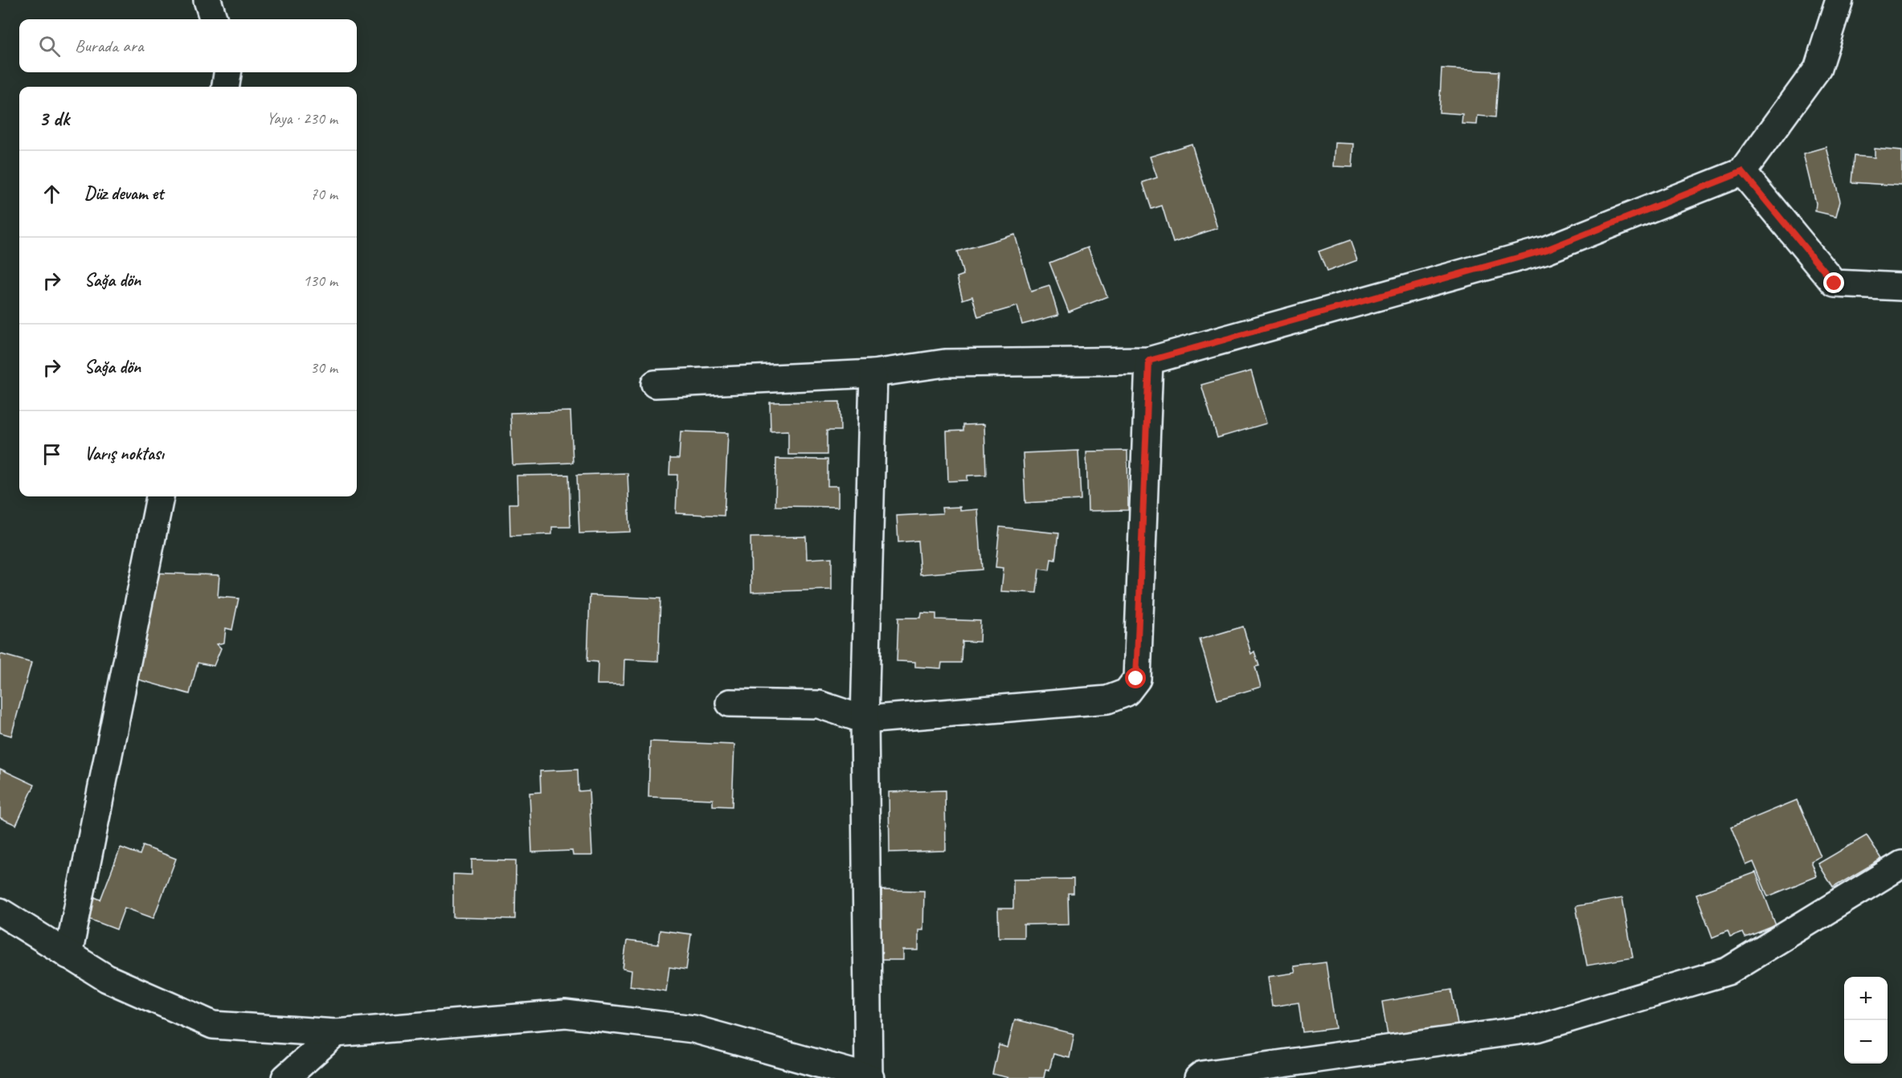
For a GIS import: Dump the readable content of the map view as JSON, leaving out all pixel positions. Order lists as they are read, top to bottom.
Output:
{
  "page": {
    "search": "Burada ara",
    "heading": ["3 dk", "Yaya · 230 m"],
    "list": [
      ["Düz devam et", "70 m"],
      ["Sağa dön", "130 m"],
      ["Sağa dön", "30 m"],
      "Varış noktası"
    ],
    "map_buttons": ["+", "−"]
  }
}
